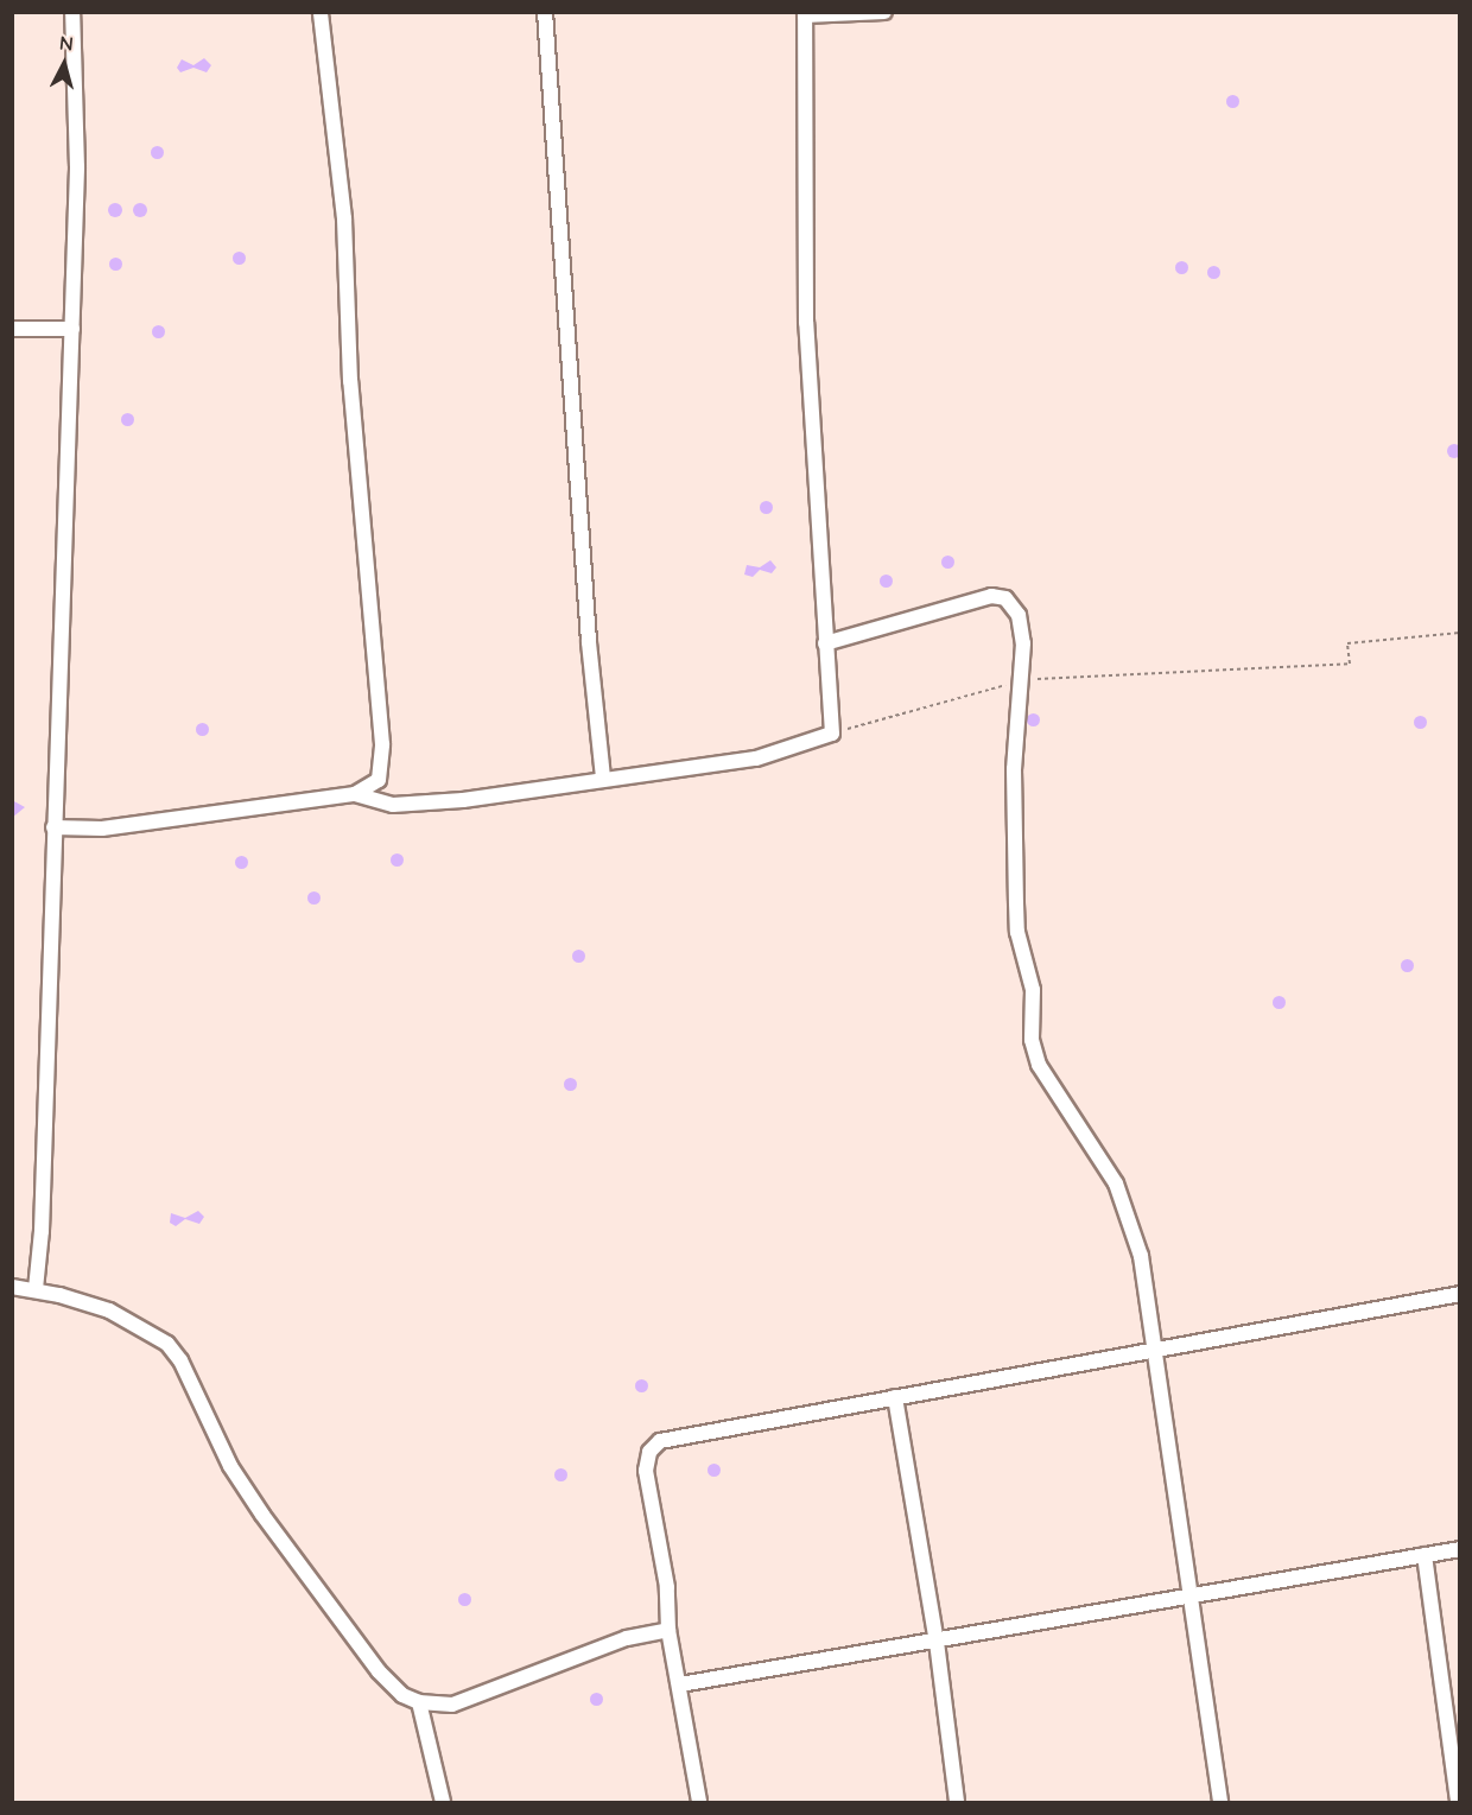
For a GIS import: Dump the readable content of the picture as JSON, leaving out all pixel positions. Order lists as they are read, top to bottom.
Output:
{
  "north": "top"
}
